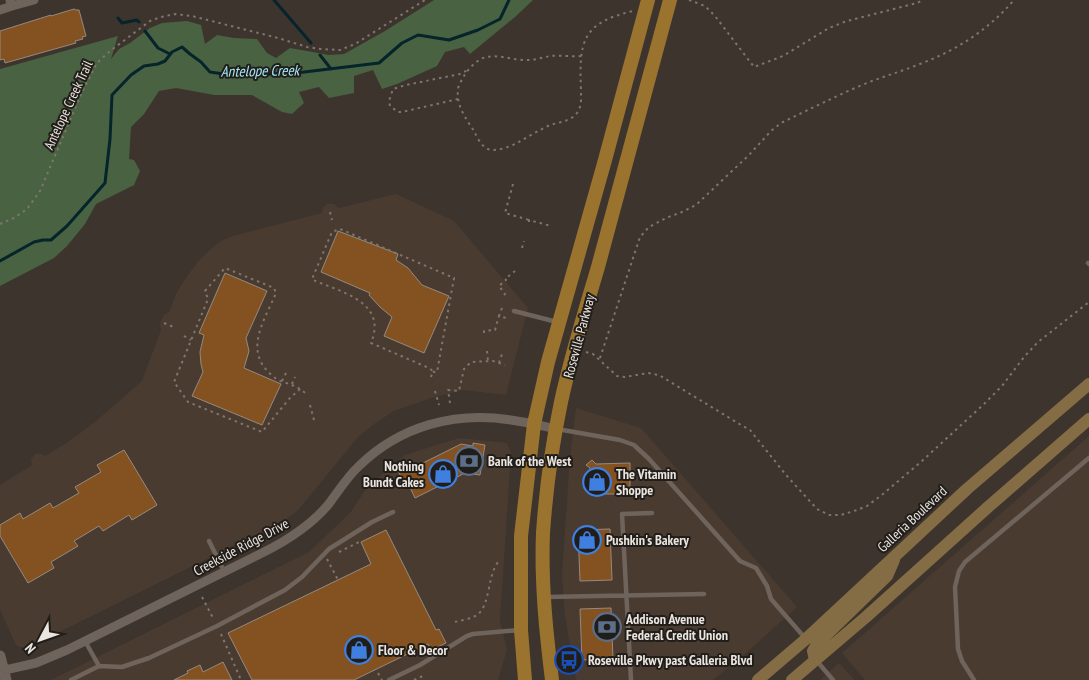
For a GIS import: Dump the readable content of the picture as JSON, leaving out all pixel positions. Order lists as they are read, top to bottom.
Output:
{
  "streets": {
    "main road": ["Roseville Parkway", "Galleria Boulevard"],
    "street": ["Creekside Ridge Drive"],
    "path": ["Antelope Creek Trail"]
  },
  "crossings": [
    ["Roseville Parkway", "Creekside Ridge Drive"]
  ],
  "water": ["Antelope Creek"],
  "places": {
    "bank": ["Bank of the West", "Addison Avenue Federal Credit Union"],
    "shop": [
      "Nothing Bundt Cakes",
      "The Vitamin Shoppe",
      "Pushkin's Bakery",
      "Floor & Decor"
    ],
    "bus stop": ["Roseville Pkwy past Galleria Blvd"]
  },
  "north": "bottom left"
}
